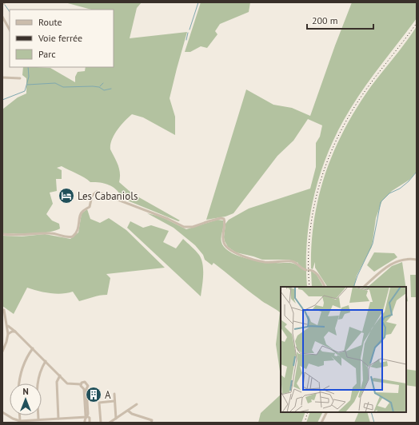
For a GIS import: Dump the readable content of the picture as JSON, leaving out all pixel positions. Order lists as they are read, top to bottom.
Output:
{
  "places": {
    "hotel": ["Les Cabaniols"],
    "building": ["A"]
  },
  "legend": ["Route", "Voie ferrée", "Parc"],
  "scale_bar": "200 m",
  "north": "top"
}
